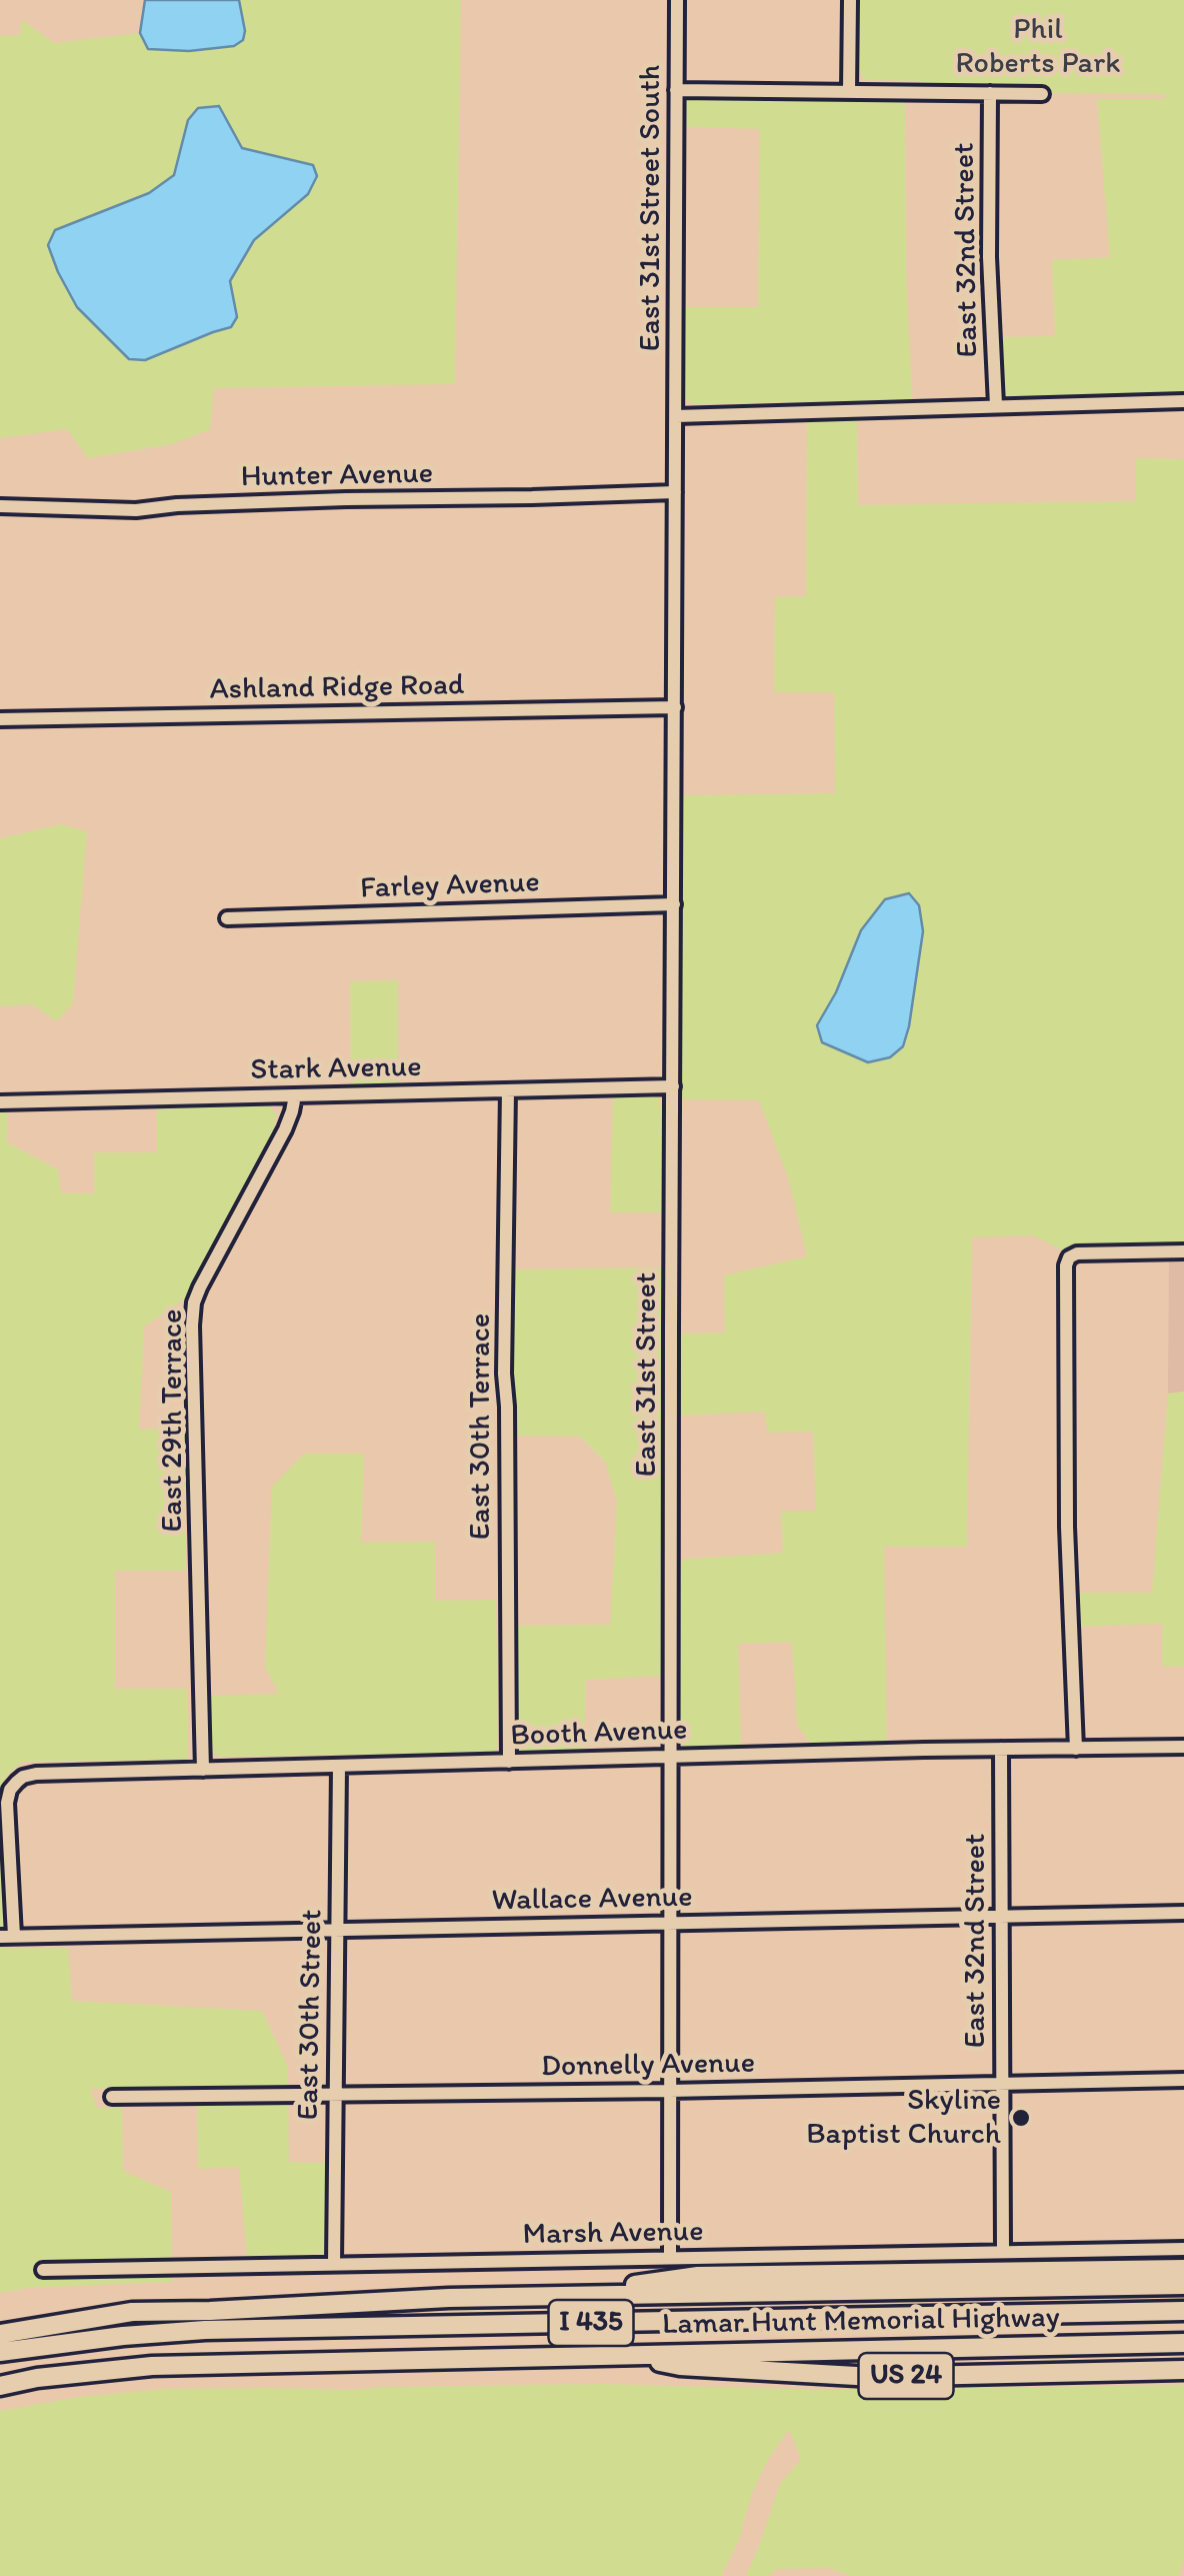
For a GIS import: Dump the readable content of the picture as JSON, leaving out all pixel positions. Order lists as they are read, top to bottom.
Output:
{
  "streets": {
    "highway": ["Lamar Hunt Memorial Highway", "I 435", "US 24"],
    "street": [
      "East 31st Street South",
      "East 32nd Street",
      "Hunter Avenue",
      "Ashland Ridge Road",
      "Farley Avenue",
      "Stark Avenue",
      "East 31st Street",
      "East 29th Terrace",
      "East 30th Terrace",
      "Booth Avenue",
      "Wallace Avenue",
      "East 30th Street",
      "Donnelly Avenue",
      "Marsh Avenue"
    ]
  },
  "crossings": [
    ["East 31st Street South", "Hunter Avenue"],
    ["East 31st Street South", "East 31st Street"],
    ["East 32nd Street", "Booth Avenue"],
    ["East 32nd Street", "Wallace Avenue"],
    ["East 32nd Street", "Donnelly Avenue"],
    ["East 32nd Street", "Marsh Avenue"],
    ["Hunter Avenue", "East 31st Street"],
    ["Ashland Ridge Road", "East 31st Street"],
    ["Farley Avenue", "East 31st Street"],
    ["Stark Avenue", "East 31st Street"],
    ["Stark Avenue", "East 29th Terrace"],
    ["Stark Avenue", "East 30th Terrace"],
    ["East 31st Street", "Booth Avenue"],
    ["East 31st Street", "Wallace Avenue"],
    ["East 31st Street", "Donnelly Avenue"],
    ["East 31st Street", "Marsh Avenue"],
    ["East 29th Terrace", "Booth Avenue"],
    ["East 30th Terrace", "Booth Avenue"],
    ["Booth Avenue", "Wallace Avenue"],
    ["Booth Avenue", "East 30th Street"],
    ["Wallace Avenue", "East 30th Street"],
    ["East 30th Street", "Donnelly Avenue"],
    ["East 30th Street", "Marsh Avenue"],
    ["Lamar Hunt Memorial Highway", "US 24"]
  ],
  "parks": ["Phil Roberts Park"],
  "places": ["Skyline Baptist Church"]
}
